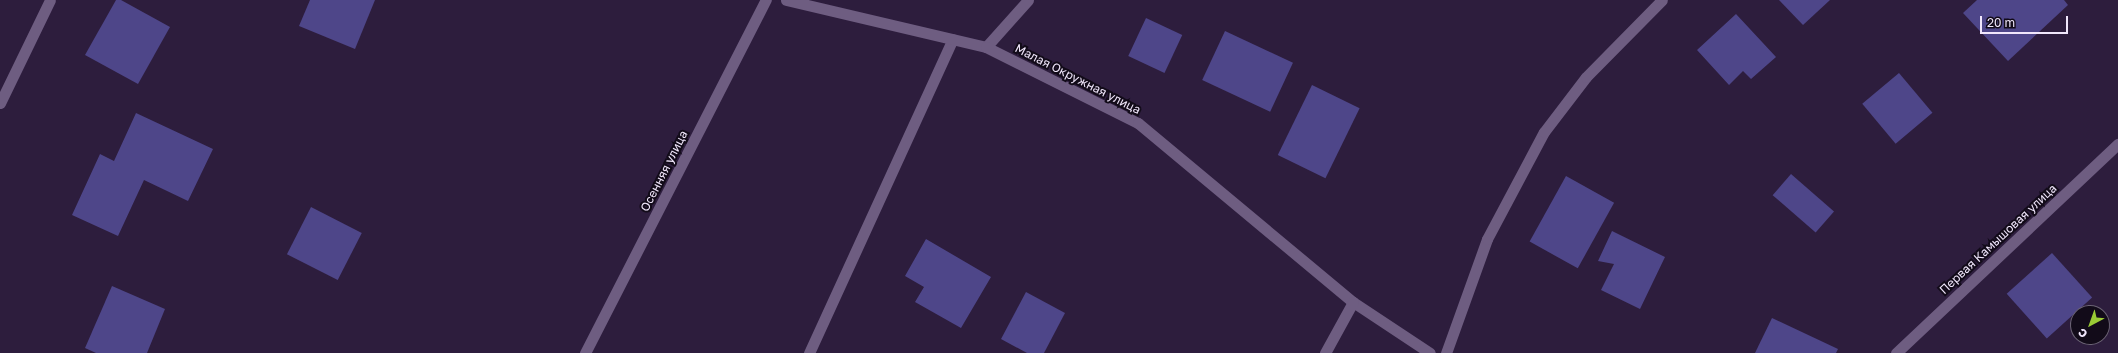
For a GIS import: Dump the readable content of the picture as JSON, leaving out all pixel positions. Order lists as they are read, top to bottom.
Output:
{
  "streets": {
    "street": ["Малая Окружная улица", "Осенняя улица", "Первая Камышовая улица"]
  },
  "scale_bar": "20 m",
  "north": "bottom left"
}
